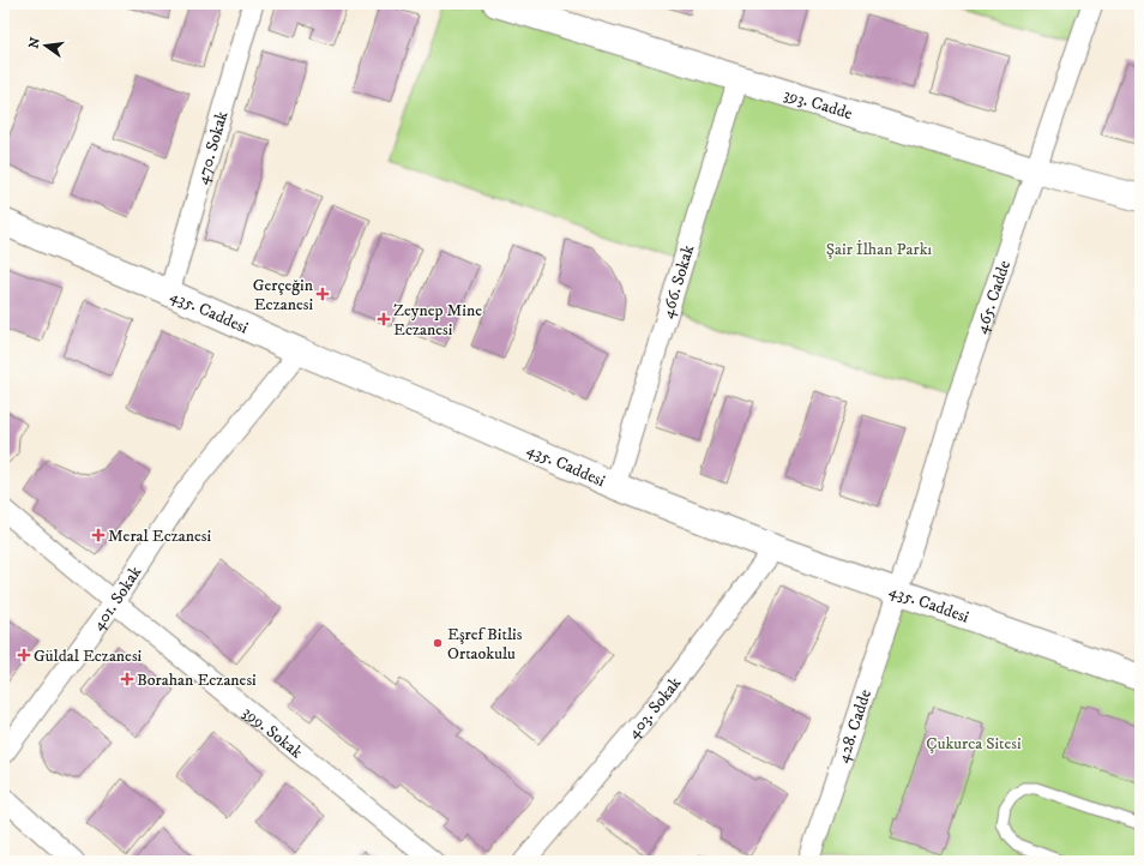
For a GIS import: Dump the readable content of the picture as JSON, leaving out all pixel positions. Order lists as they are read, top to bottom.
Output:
{
  "streets": {
    "street": [
      "393. Cadde",
      "470. Sokak",
      "466. Sokak",
      "465. Cadde",
      "435. Caddesi",
      "401. Sokak",
      "403. Sokak",
      "428. Cadde",
      "399. Sokak"
    ]
  },
  "crossings": [
    ["393. Cadde", "466. Sokak"],
    ["393. Cadde", "465. Cadde"],
    ["470. Sokak", "435. Caddesi"],
    ["466. Sokak", "435. Caddesi"],
    ["465. Cadde", "435. Caddesi"],
    ["465. Cadde", "428. Cadde"],
    ["435. Caddesi", "401. Sokak"],
    ["435. Caddesi", "403. Sokak"],
    ["435. Caddesi", "428. Cadde"],
    ["401. Sokak", "399. Sokak"]
  ],
  "parks": ["Şair İlhan Parkı", "Çukurca Sitesi"],
  "places": {
    "health": [
      "Gerçeğin Eczanesi",
      "Zeynep Mine Eczanesi",
      "Meral Eczanesi",
      "Güldal Eczanesi",
      "Borahan Eczanesi"
    ],
    "other": ["Eşref Bitlis Ortaokulu"]
  },
  "north": "left"
}
